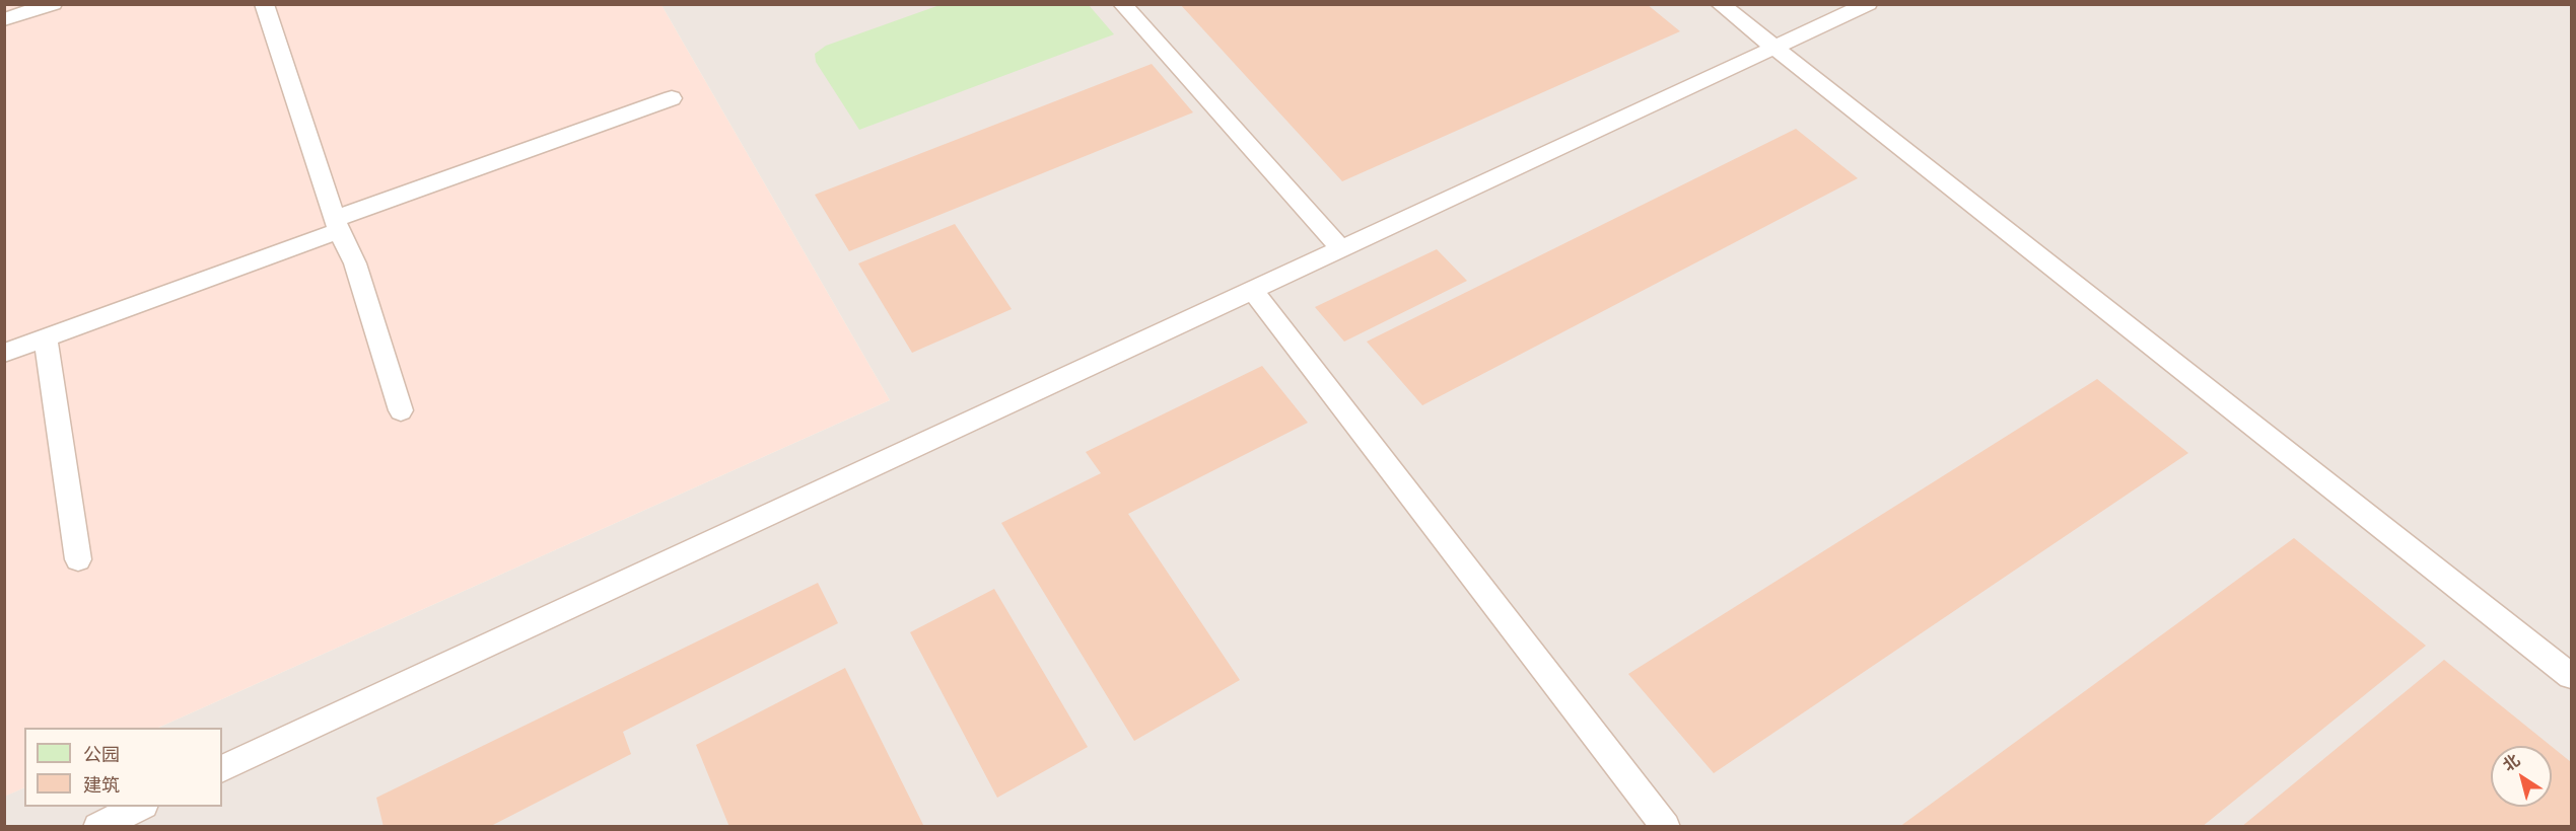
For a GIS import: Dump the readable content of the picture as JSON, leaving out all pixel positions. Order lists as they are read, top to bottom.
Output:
{
  "legend": ["公园", "建筑"],
  "north": "top left"
}
